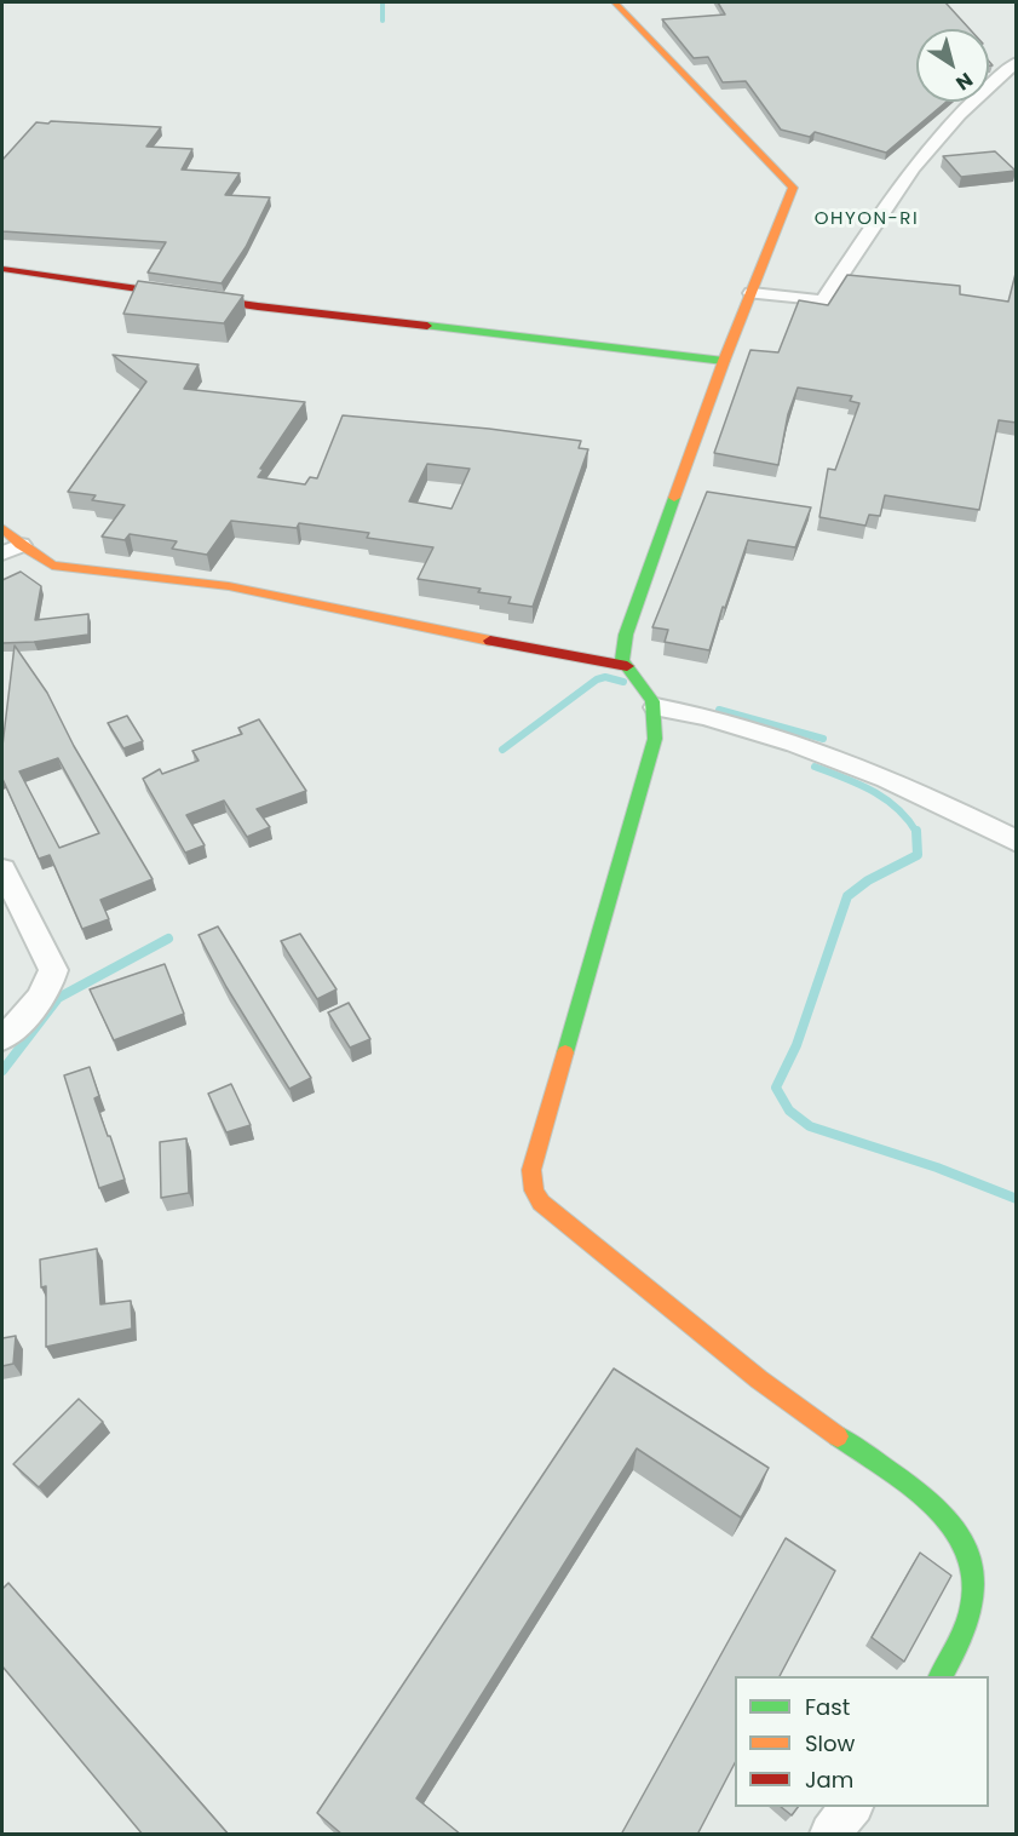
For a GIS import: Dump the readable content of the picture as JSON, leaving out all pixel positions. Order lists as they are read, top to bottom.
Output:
{
  "districts": ["OHYON-RI"],
  "legend": ["Fast", "Slow", "Jam"],
  "north": "bottom right"
}
